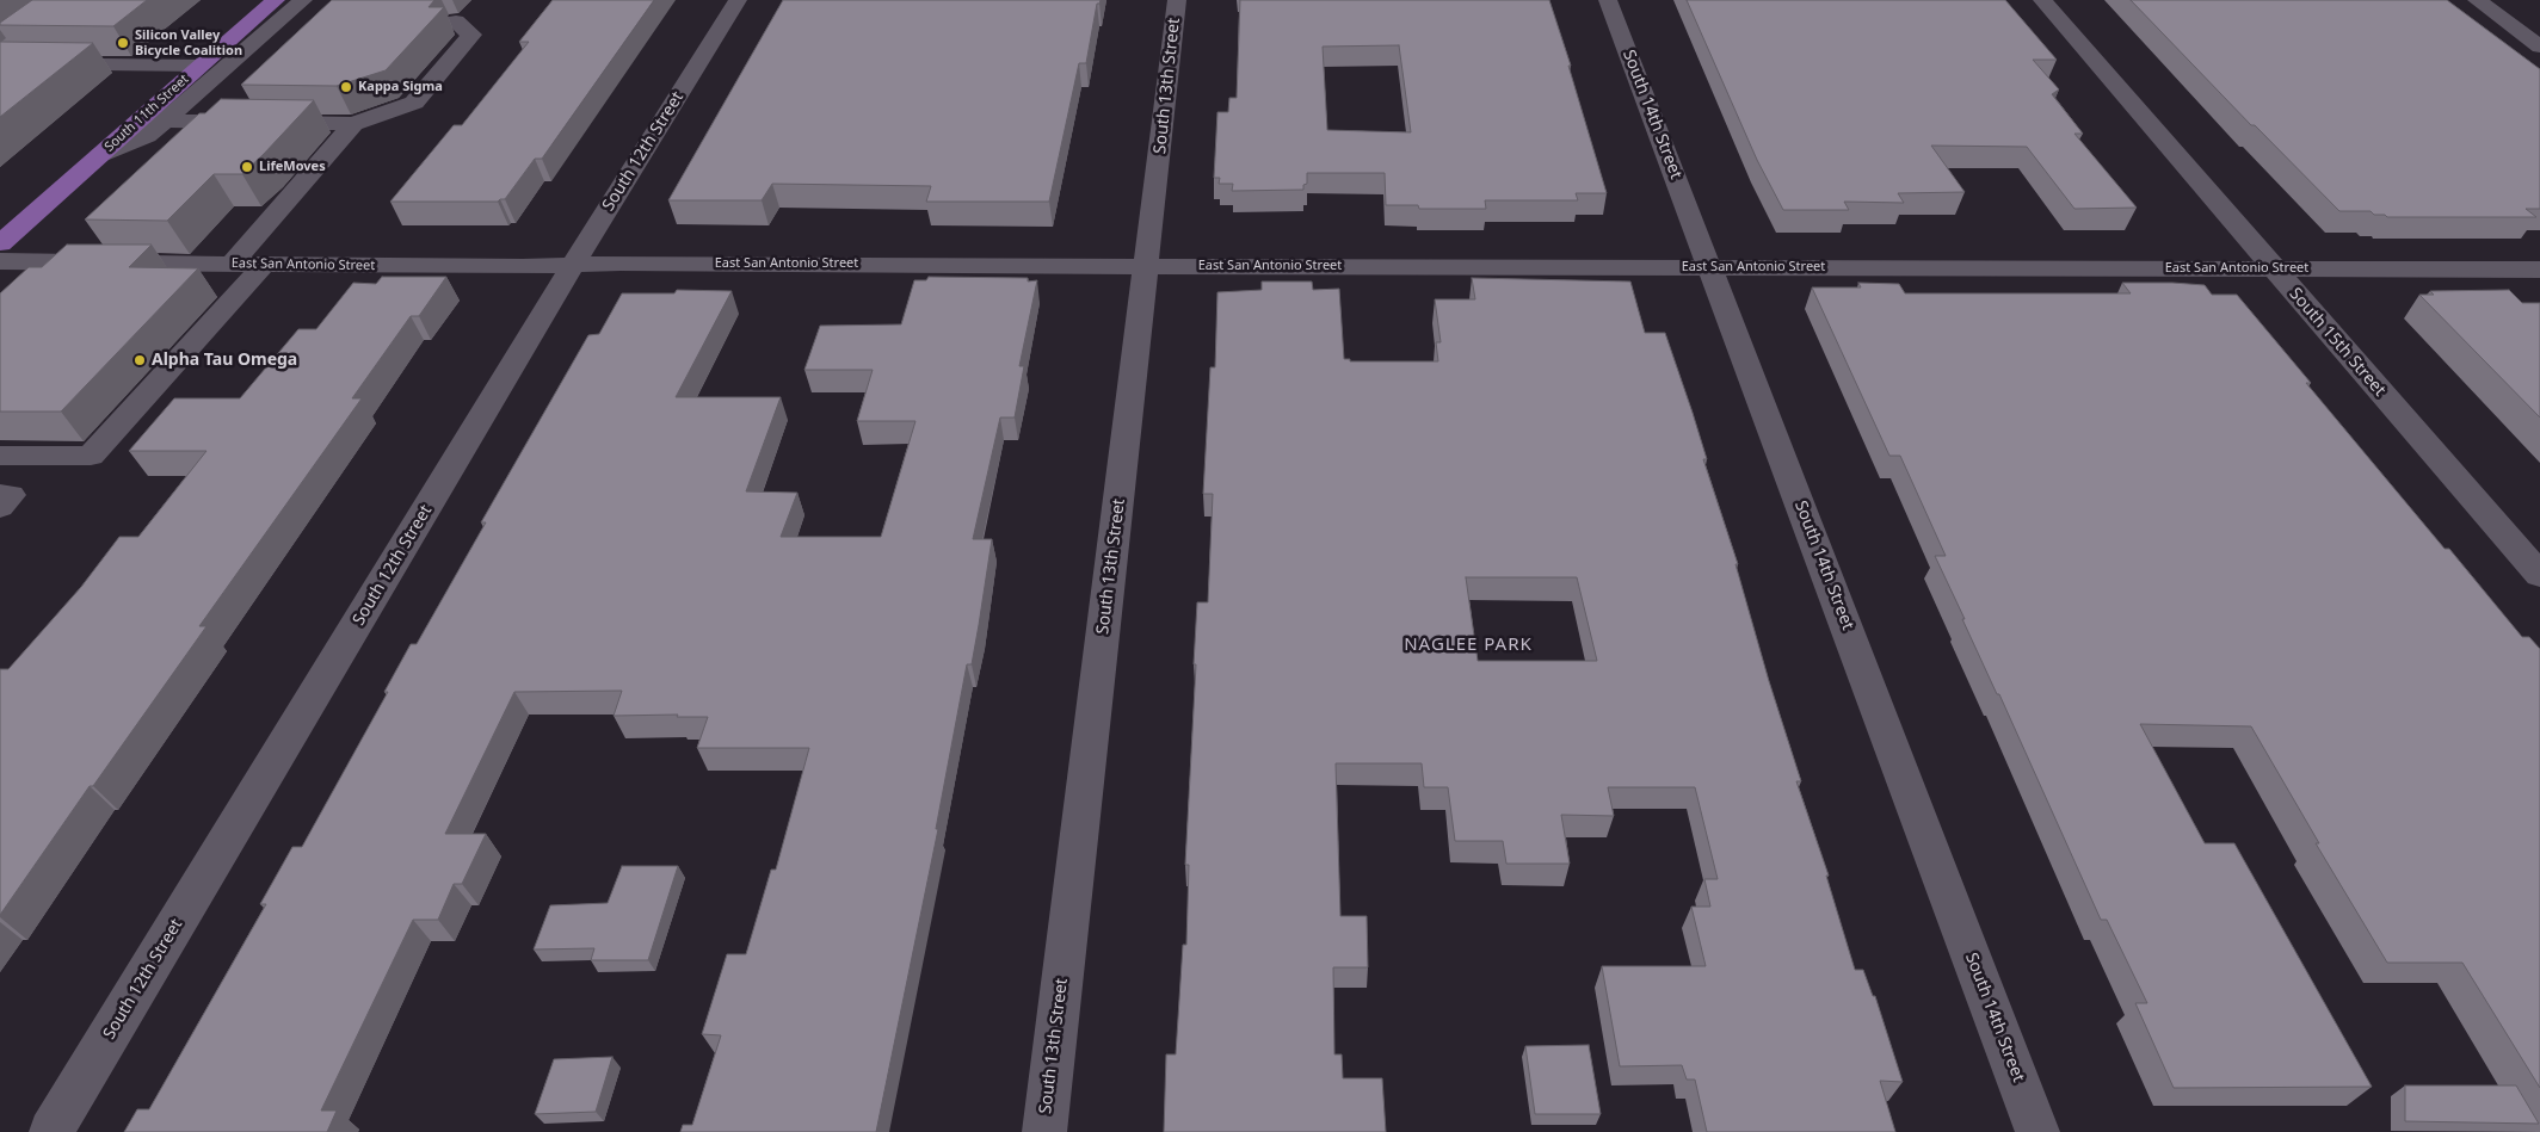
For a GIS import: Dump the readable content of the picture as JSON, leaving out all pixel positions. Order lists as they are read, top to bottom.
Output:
{
  "streets": {
    "main road": ["South 11th Street"],
    "street": [
      "South 13th Street",
      "South 14th Street",
      "South 12th Street",
      "East San Antonio Street",
      "South 15th Street"
    ]
  },
  "crossings": [
    ["South 13th Street", "East San Antonio Street"],
    ["South 14th Street", "East San Antonio Street"],
    ["South 12th Street", "East San Antonio Street"],
    ["East San Antonio Street", "South 15th Street"]
  ],
  "districts": ["NAGLEE PARK"],
  "places": [
    "Silicon Valley Bicycle Coalition",
    "Kappa Sigma",
    "LifeMoves",
    "Alpha Tau Omega"
  ]
}
